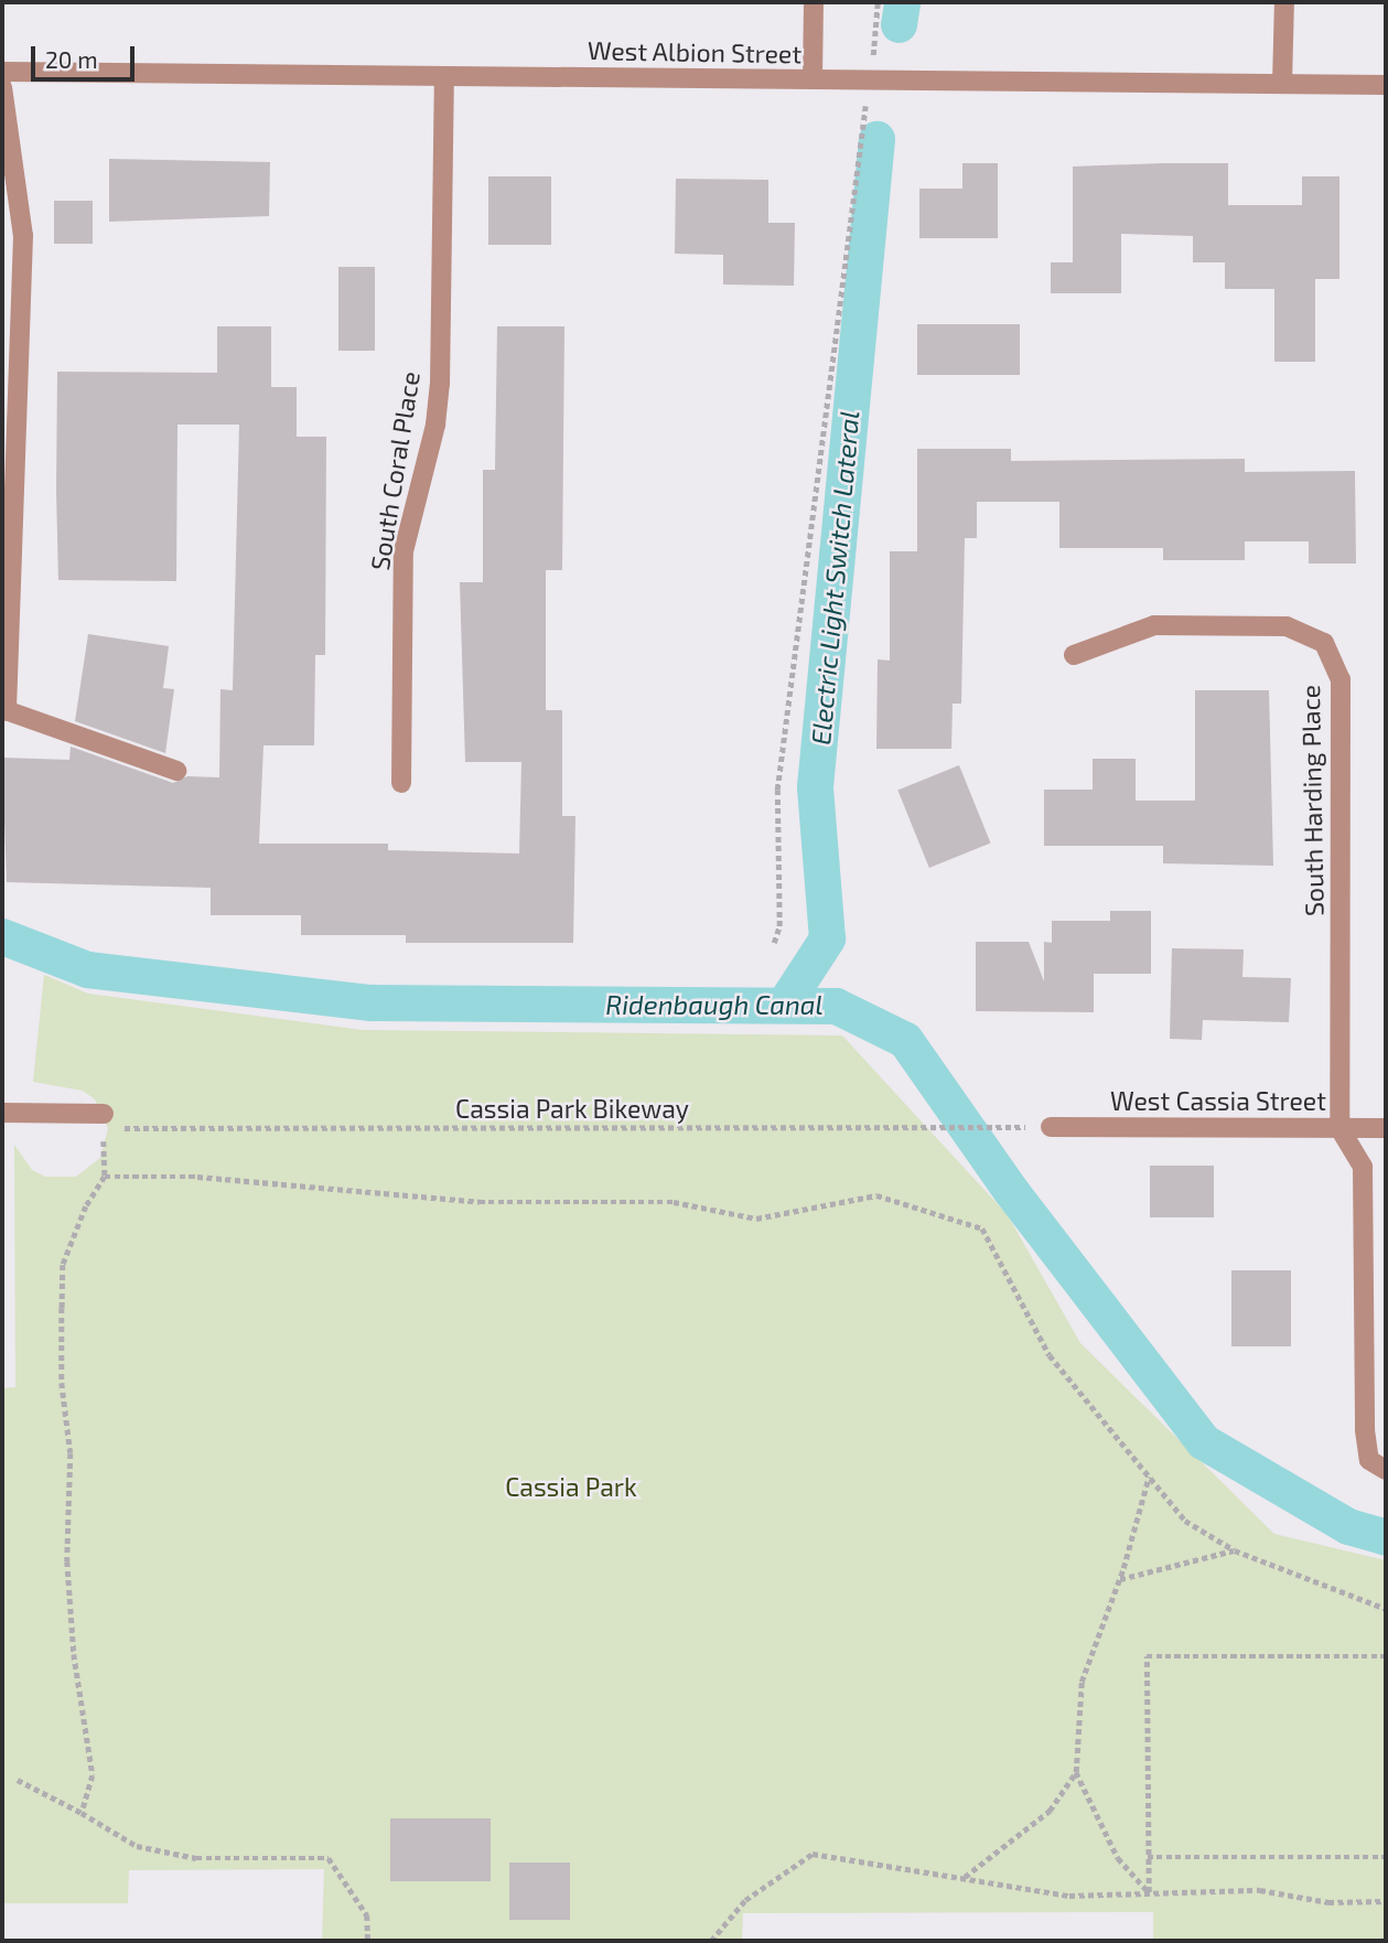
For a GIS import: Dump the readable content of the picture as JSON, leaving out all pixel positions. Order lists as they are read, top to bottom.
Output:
{
  "streets": {
    "street": [
      "West Albion Street",
      "South Coral Place",
      "South Harding Place",
      "West Cassia Street"
    ],
    "path": ["Cassia Park Bikeway"]
  },
  "crossings": [
    ["West Albion Street", "South Coral Place"],
    ["South Harding Place", "West Cassia Street"],
    ["West Cassia Street", "Cassia Park Bikeway"]
  ],
  "water": ["Electric Light Switch Lateral", "Ridenbaugh Canal"],
  "parks": ["Cassia Park"],
  "scale_bar": "20 m"
}
